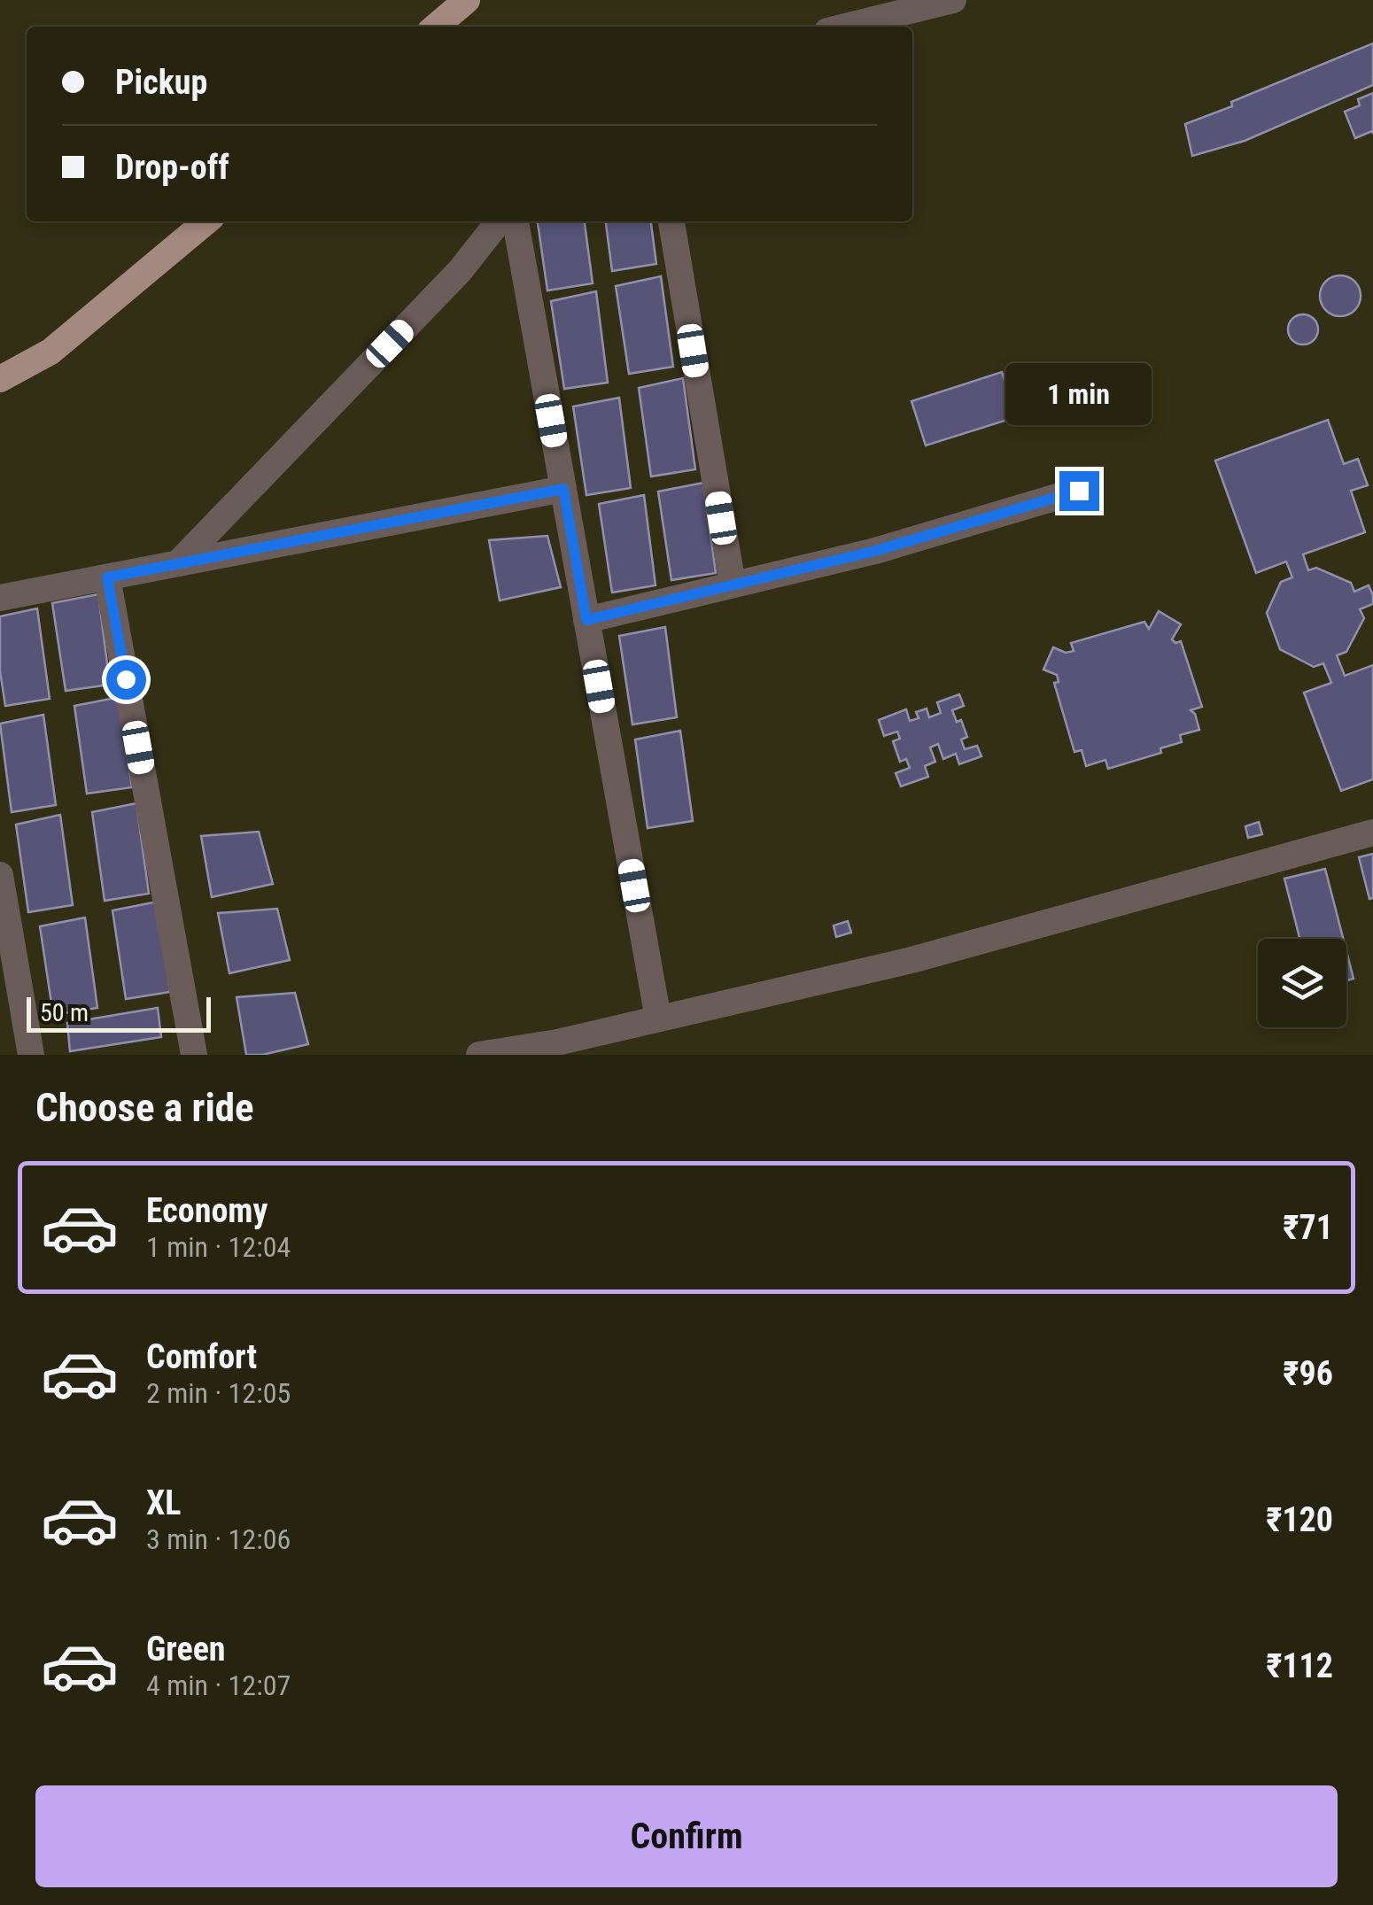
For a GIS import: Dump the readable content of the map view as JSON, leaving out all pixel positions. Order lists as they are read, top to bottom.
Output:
{
  "scale_bar": "50 m",
  "page": {
    "banner": ["Pickup", "Drop-off"],
    "bubble": "1 min",
    "scale": "50 m",
    "heading": "Choose a ride",
    "list": [
      {
        "name": "Economy",
        "note": "1 min · 12:04",
        "value": "₹71"
      },
      {
        "name": "Comfort",
        "note": "2 min · 12:05",
        "value": "₹96"
      },
      {
        "name": "XL",
        "note": "3 min · 12:06",
        "value": "₹120"
      },
      {
        "name": "Green",
        "note": "4 min · 12:07",
        "value": "₹112"
      }
    ],
    "buttons": "Confirm"
  }
}
